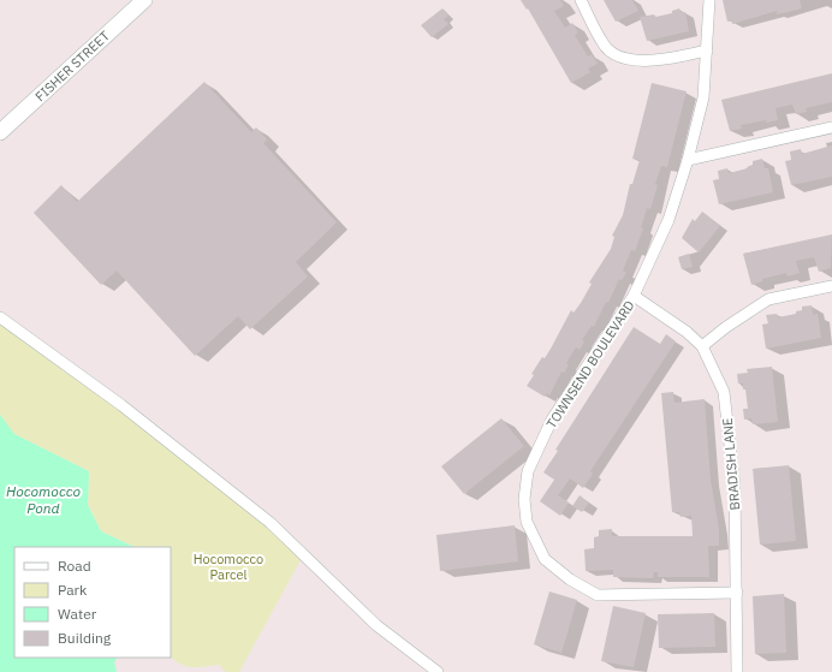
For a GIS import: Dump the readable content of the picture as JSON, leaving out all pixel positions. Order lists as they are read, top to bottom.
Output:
{
  "streets": {
    "street": ["FISHER STREET", "TOWNSEND BOULEVARD", "BRADISH LANE"]
  },
  "crossings": [
    ["TOWNSEND BOULEVARD", "BRADISH LANE"]
  ],
  "water": ["Hocomocco Pond"],
  "parks": ["Hocomocco Parcel"],
  "legend": [
    "Road",
    "Park",
    "Water",
    "Building"
  ]
}
